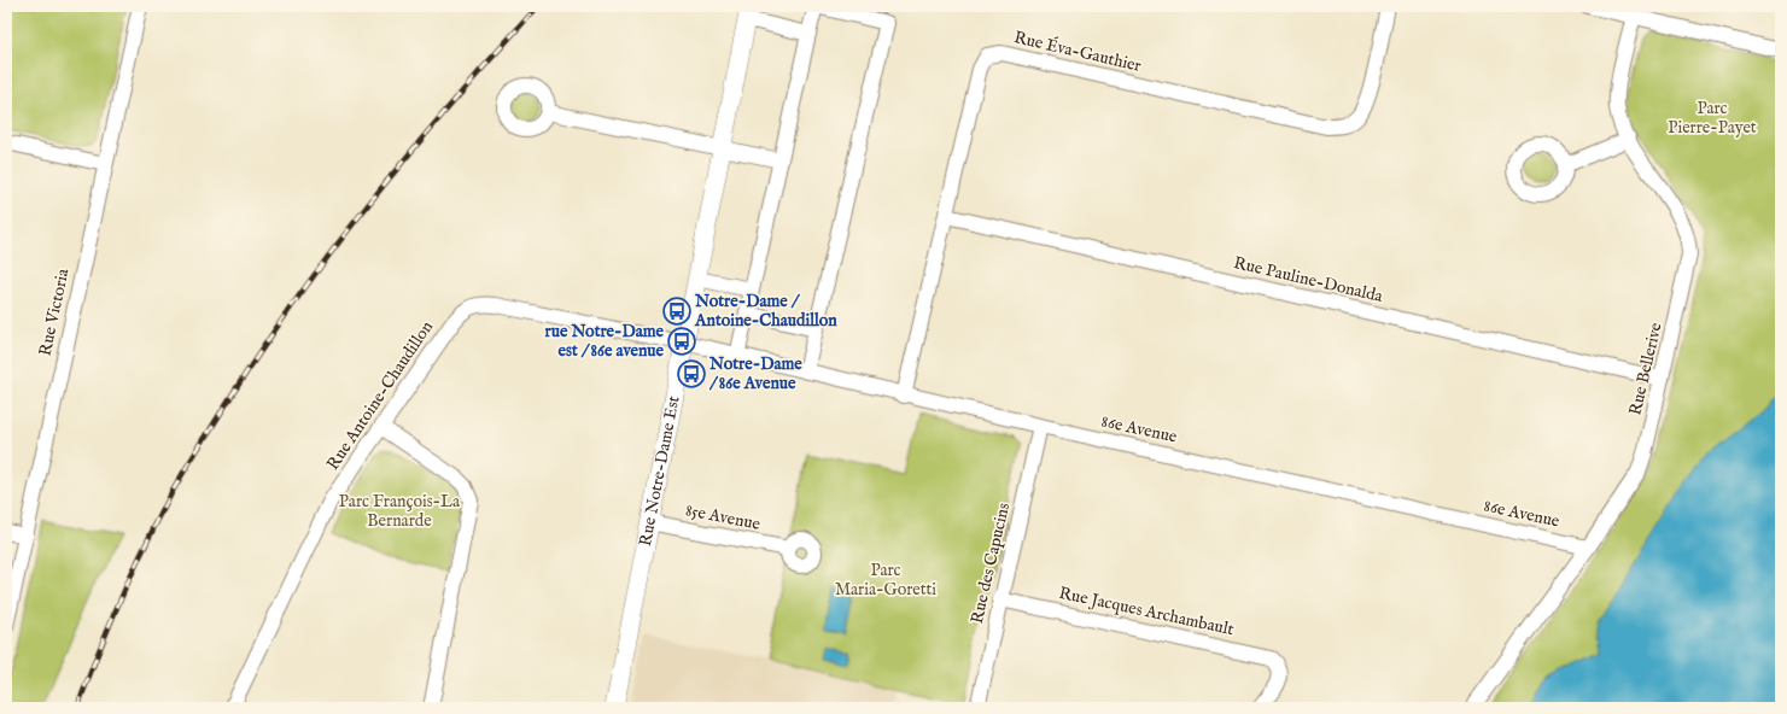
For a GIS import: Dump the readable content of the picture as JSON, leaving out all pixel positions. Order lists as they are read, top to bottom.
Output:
{
  "streets": {
    "main road": ["Rue Notre-Dame Est"],
    "street": [
      "Rue Éva-Gauthier",
      "Rue Pauline-Donalda",
      "Rue Victoria",
      "Rue Bellerive",
      "Rue Antoine-Chaudillon",
      "86e Avenue",
      "85e Avenue",
      "Rue des Capucins",
      "Rue Jacques Archambault"
    ]
  },
  "crossings": [
    ["Rue Éva-Gauthier", "Rue Pauline-Donalda"],
    ["Rue Éva-Gauthier", "86e Avenue"],
    ["Rue Pauline-Donalda", "Rue Bellerive"],
    ["Rue Bellerive", "86e Avenue"],
    ["Rue Antoine-Chaudillon", "86e Avenue"],
    ["Rue Antoine-Chaudillon", "Rue Notre-Dame Est"],
    ["86e Avenue", "Rue Notre-Dame Est"],
    ["86e Avenue", "Rue des Capucins"],
    ["Rue Notre-Dame Est", "85e Avenue"],
    ["Rue des Capucins", "Rue Jacques Archambault"]
  ],
  "parks": ["Parc Pierre-Payet", "Parc François-La Bernarde", "Parc Maria-Goretti"],
  "places": {
    "bus stop": ["Notre-Dame / Antoine-Chaudillon", "rue Notre-Dame est / 86e avenue", "Notre-Dame / 86e Avenue"]
  }
}
